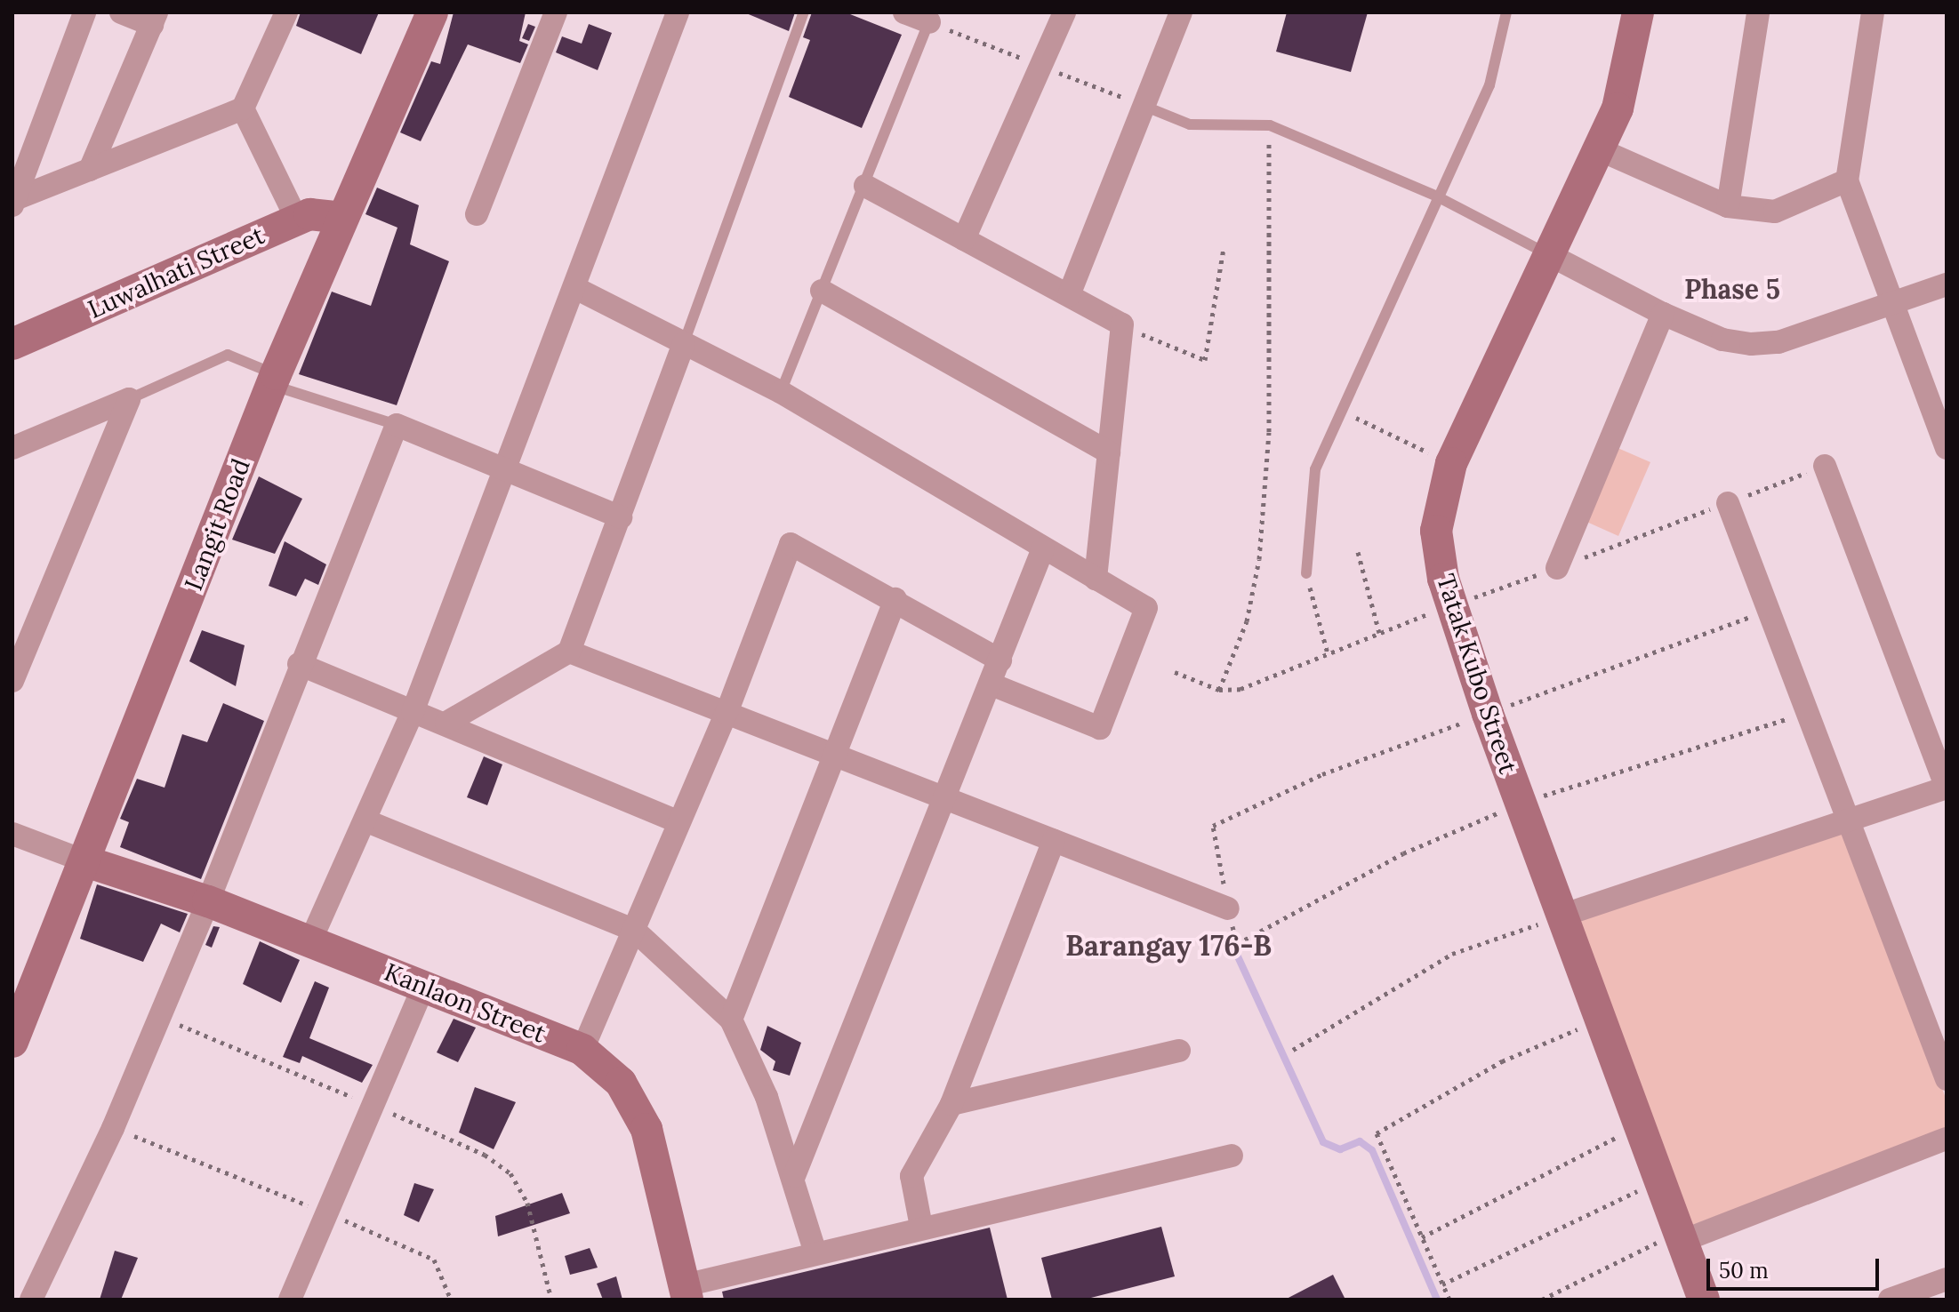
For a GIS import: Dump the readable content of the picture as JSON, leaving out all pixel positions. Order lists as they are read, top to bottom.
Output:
{
  "streets": {
    "street": [
      "Luwalhati Street",
      "Langit Road",
      "Tatak Kubo Street",
      "Kanlaon Street"
    ]
  },
  "crossings": [
    ["Luwalhati Street", "Langit Road"],
    ["Langit Road", "Kanlaon Street"]
  ],
  "districts": ["Phase 5", "Barangay 176-B"],
  "scale_bar": "50 m"
}
